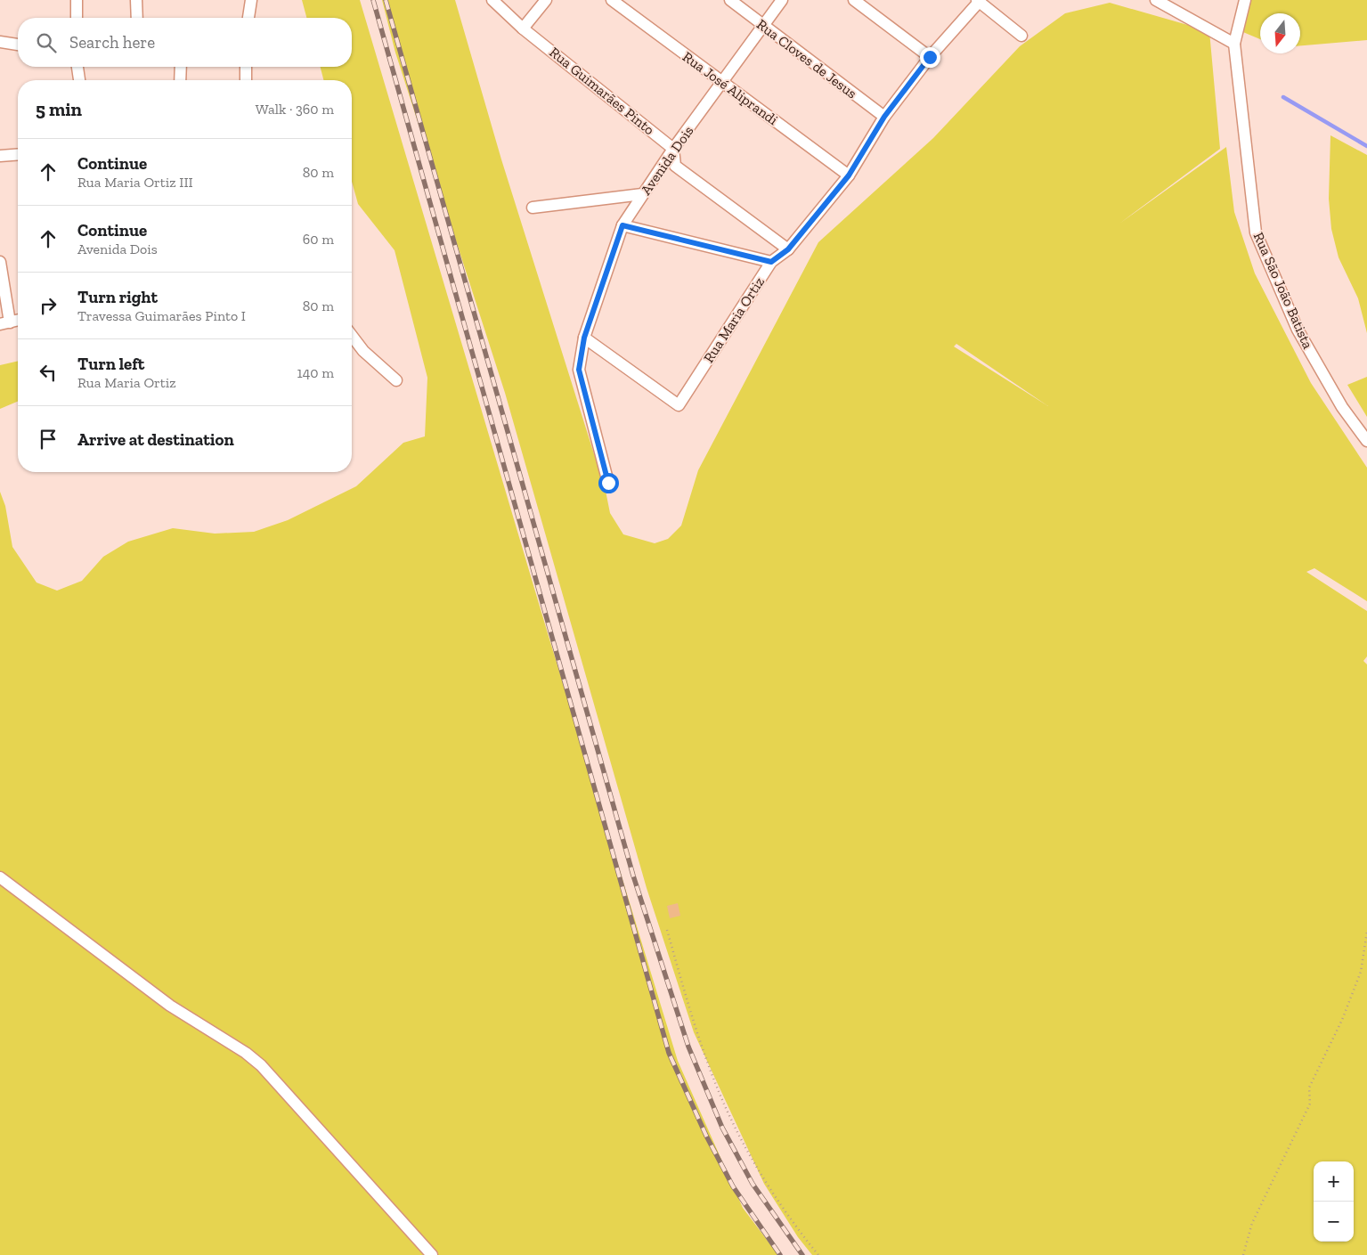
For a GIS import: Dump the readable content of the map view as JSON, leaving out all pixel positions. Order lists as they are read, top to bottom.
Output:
{
  "streets": {
    "street": [
      "Rua Cloves de Jesus",
      "Rua José Aliprandi",
      "Rua Guimarães Pinto",
      "Avenida Dois",
      "Rua São João Batista",
      "Rua Maria Ortiz"
    ]
  },
  "crossings": [
    ["Rua Cloves de Jesus", "Avenida Dois"],
    ["Rua Cloves de Jesus", "Rua Maria Ortiz"],
    ["Rua José Aliprandi", "Avenida Dois"],
    ["Rua José Aliprandi", "Rua Maria Ortiz"],
    ["Rua Guimarães Pinto", "Avenida Dois"],
    ["Avenida Dois", "Rua Maria Ortiz"]
  ],
  "north": "bottom",
  "page": {
    "search": "Search here",
    "heading": ["5 min", "Walk · 360 m"],
    "list": [
      ["Continue", "Rua Maria Ortiz III", "80 m"],
      ["Continue", "Avenida Dois", "60 m"],
      ["Turn right", "Travessa Guimarães Pinto I", "80 m"],
      ["Turn left", "Rua Maria Ortiz", "140 m"],
      "Arrive at destination"
    ],
    "map_buttons": ["+", "−"]
  }
}
